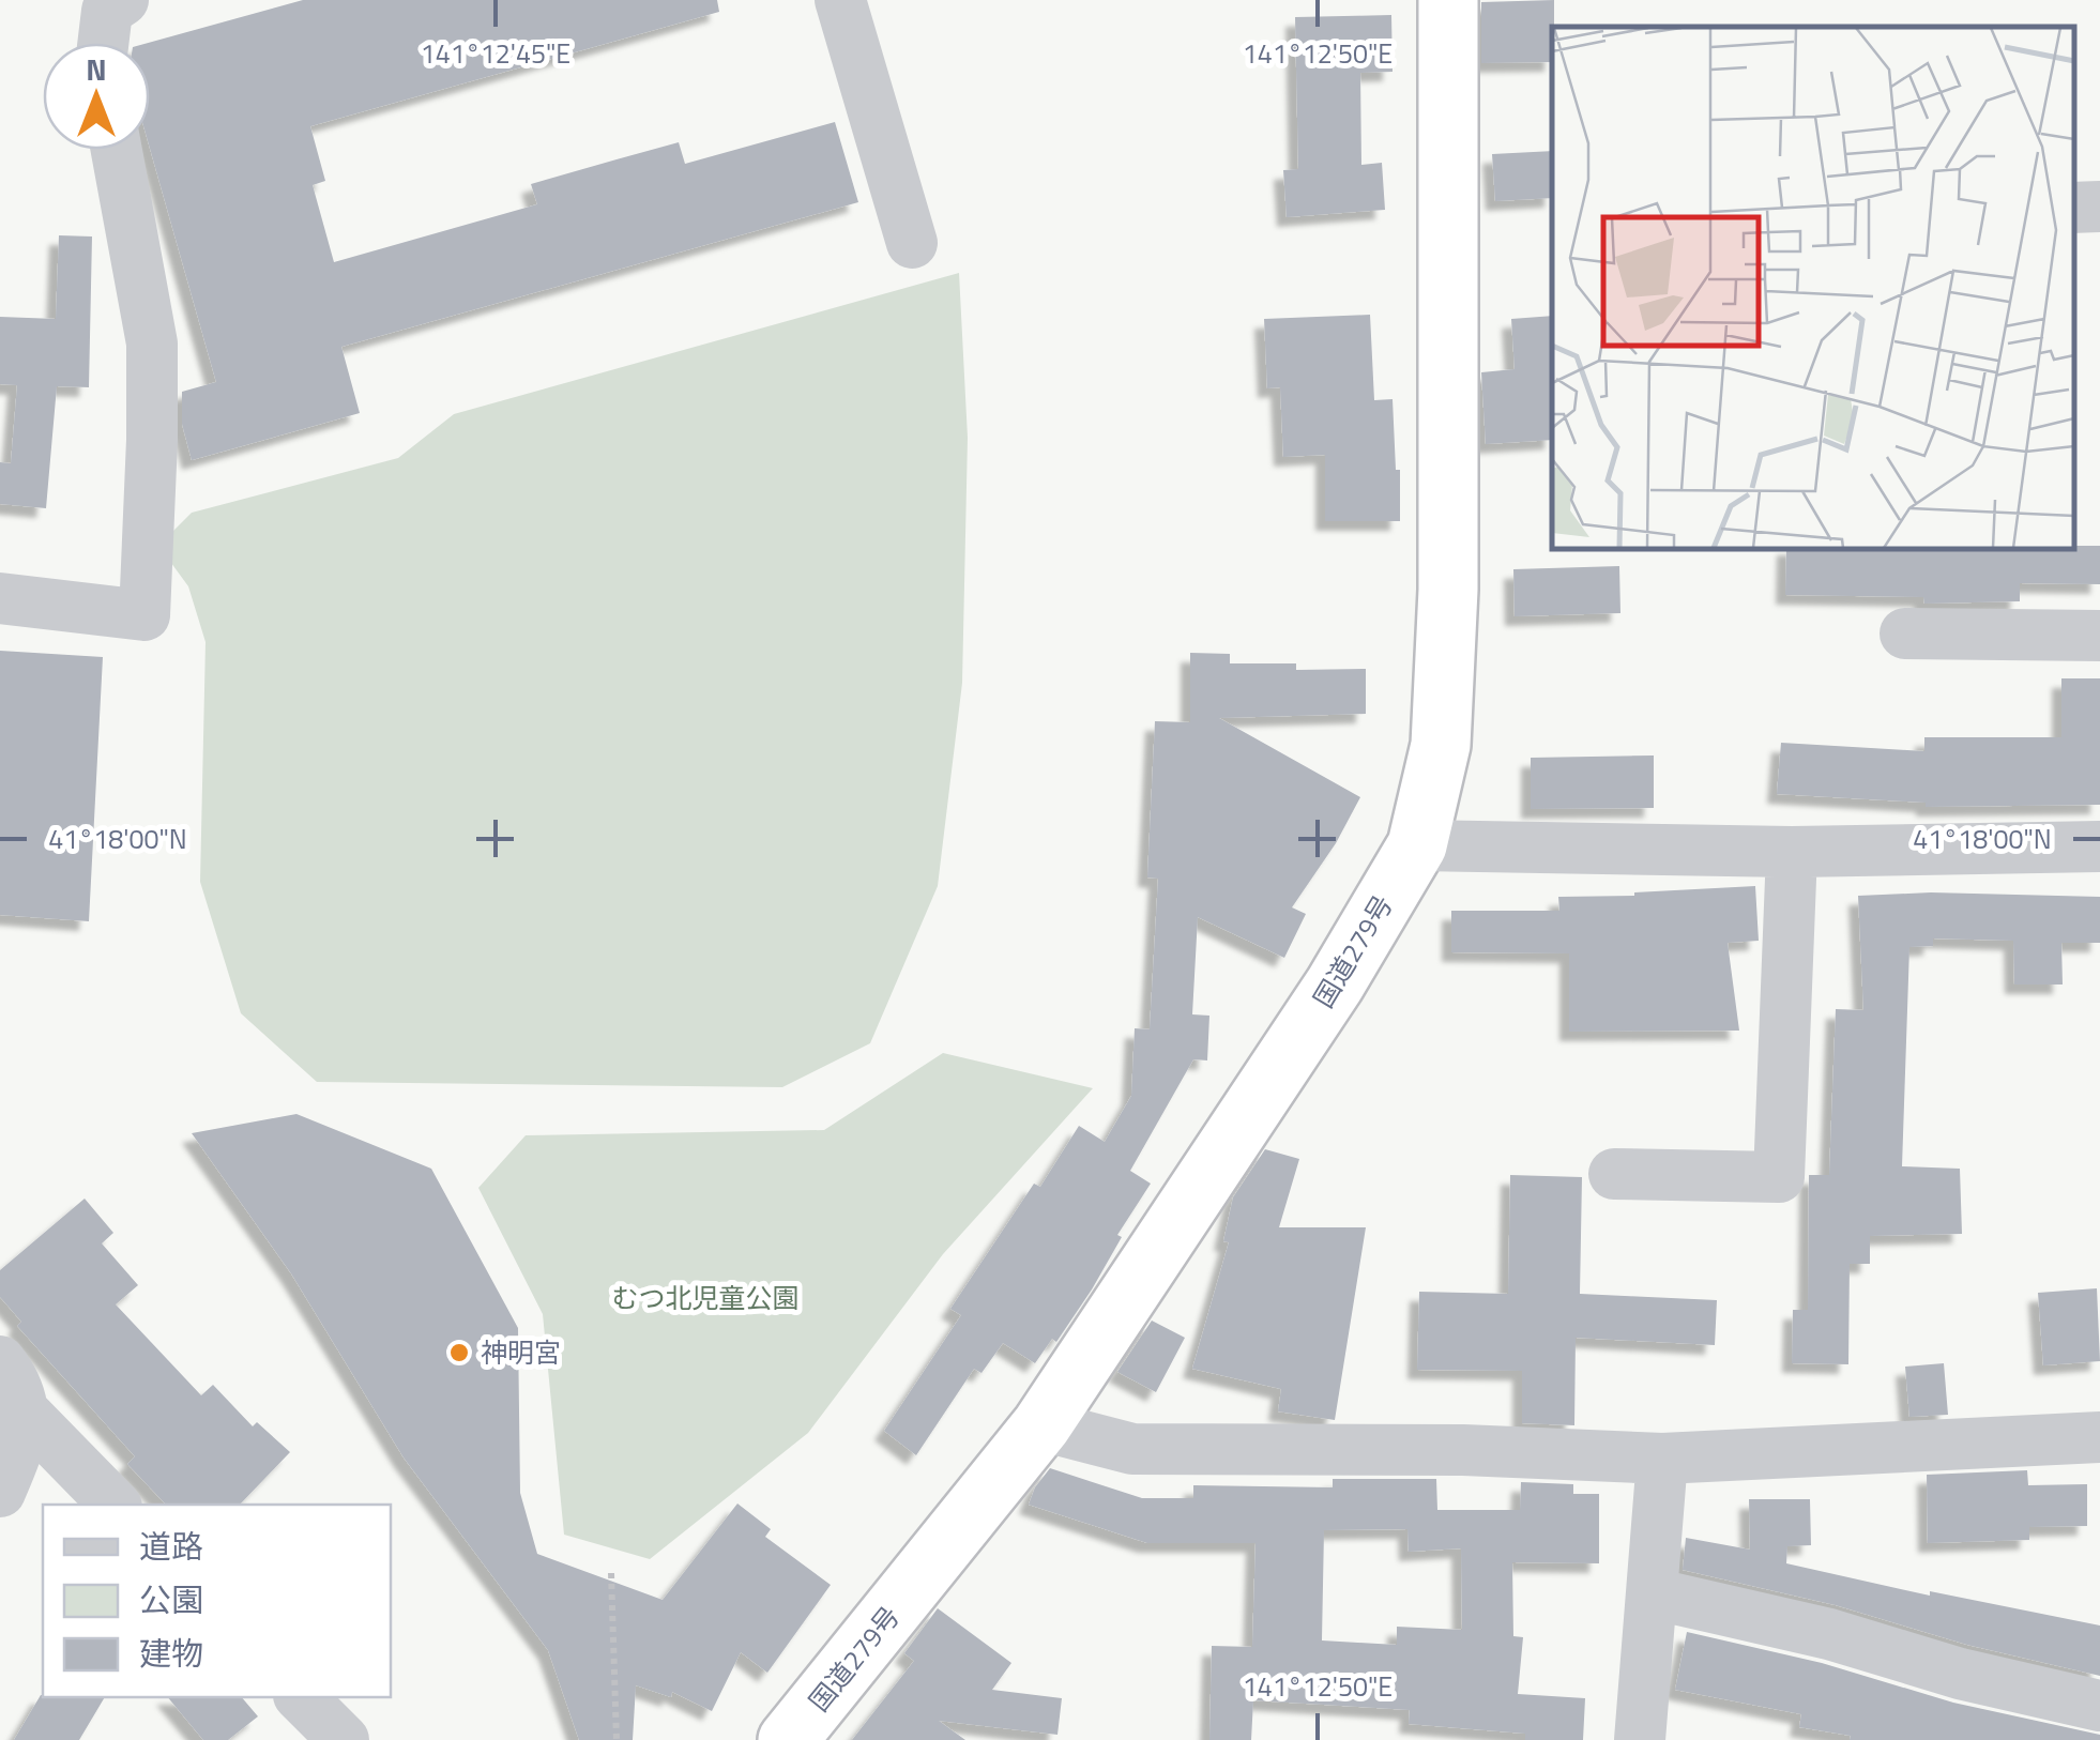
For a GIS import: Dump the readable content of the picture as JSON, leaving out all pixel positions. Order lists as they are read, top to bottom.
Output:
{
  "streets": {
    "highway": ["国道279号"]
  },
  "parks": ["むつ北児童公園"],
  "places": ["神明宮"],
  "legend": ["道路", "公園", "建物"],
  "north": "top",
  "coordinates": ["141°12'45\"E", "141°12'50\"E", "41°18'00\"N"]
}
